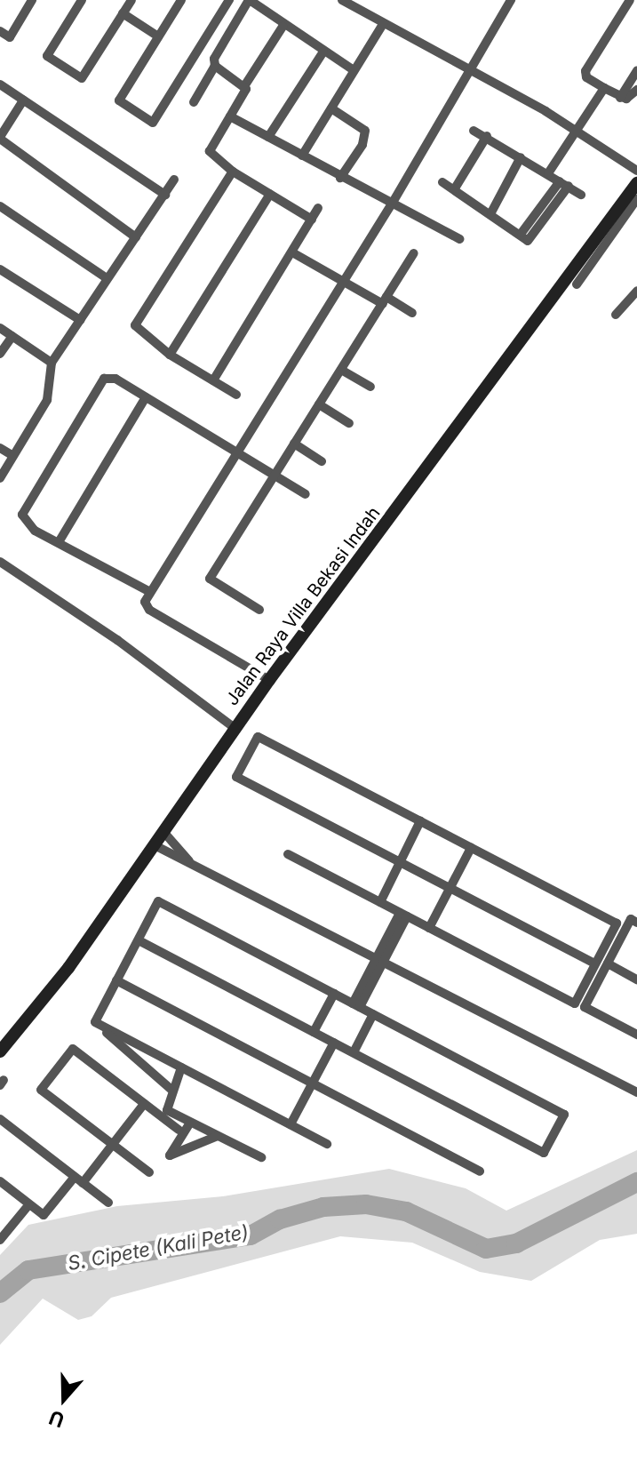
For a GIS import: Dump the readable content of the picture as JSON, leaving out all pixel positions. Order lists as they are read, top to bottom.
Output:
{
  "streets": {
    "main road": ["Jalan Raya Villa Bekasi Indah"]
  },
  "water": ["S. Cipete (Kali Pete)"],
  "north": "bottom"
}
